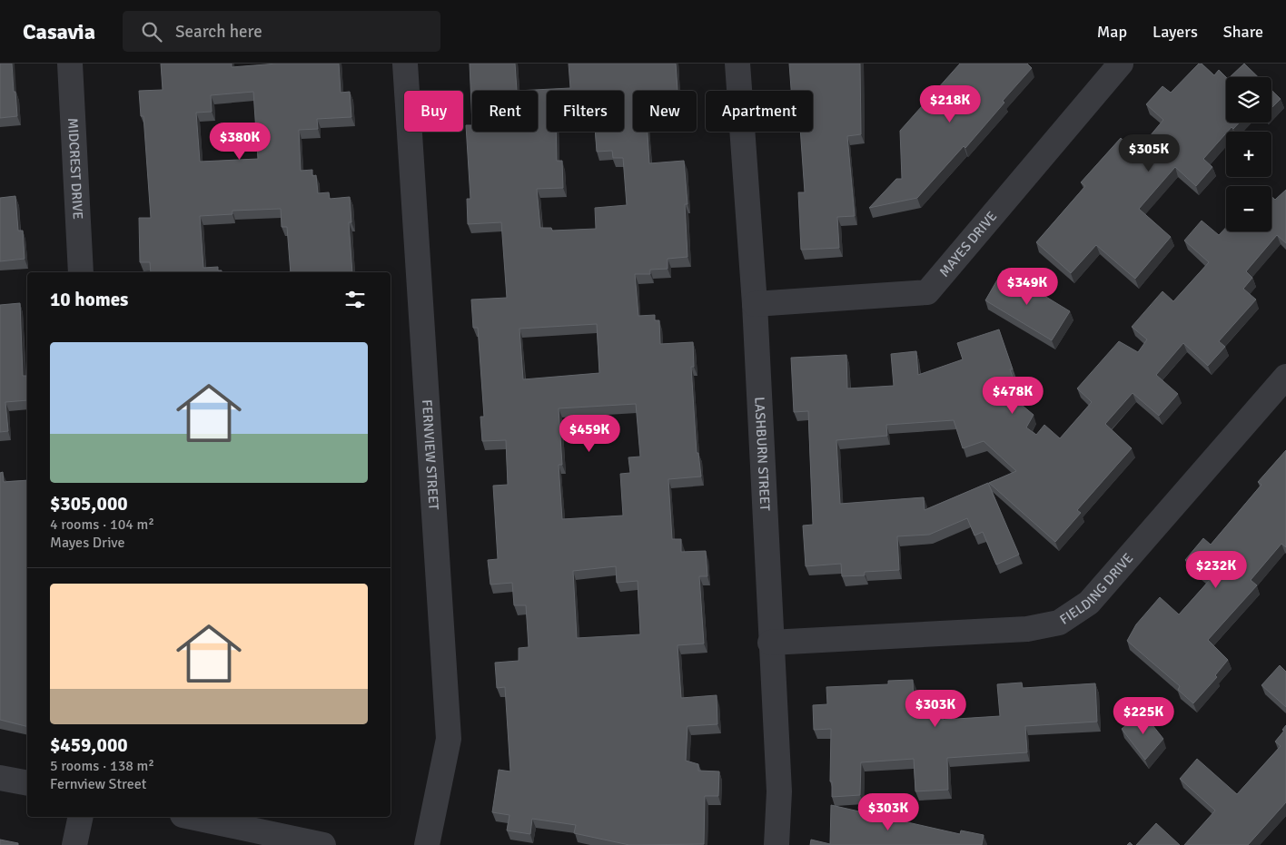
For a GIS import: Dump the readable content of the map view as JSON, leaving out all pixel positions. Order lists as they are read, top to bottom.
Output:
{
  "streets": {
    "street": [
      "MIDCREST DRIVE",
      "MAYES DRIVE",
      "LASHBURN STREET",
      "FERNVIEW STREET",
      "FIELDING DRIVE"
    ]
  },
  "crossings": [
    ["MAYES DRIVE", "LASHBURN STREET"],
    ["LASHBURN STREET", "FIELDING DRIVE"]
  ],
  "page": {
    "header": "Casavia",
    "search": "Search here",
    "nav": ["Map", "Layers", "Share"],
    "map_buttons": ["+", "−"],
    "price": [
      "$218K",
      "$380K",
      "$305K",
      "$349K",
      "$478K",
      "$459K",
      "$232K",
      "$303K",
      "$225K",
      "$303K"
    ],
    "chip": [
      "Buy",
      "Rent",
      "Filters",
      "New",
      "Apartment"
    ],
    "heading": "10 homes",
    "list": [
      {
        "name": "$305,000",
        "note": "4 rooms · 104 m² · Mayes Drive"
      },
      {
        "name": "$459,000",
        "note": "5 rooms · 138 m² · Fernview Street"
      }
    ]
  }
}
